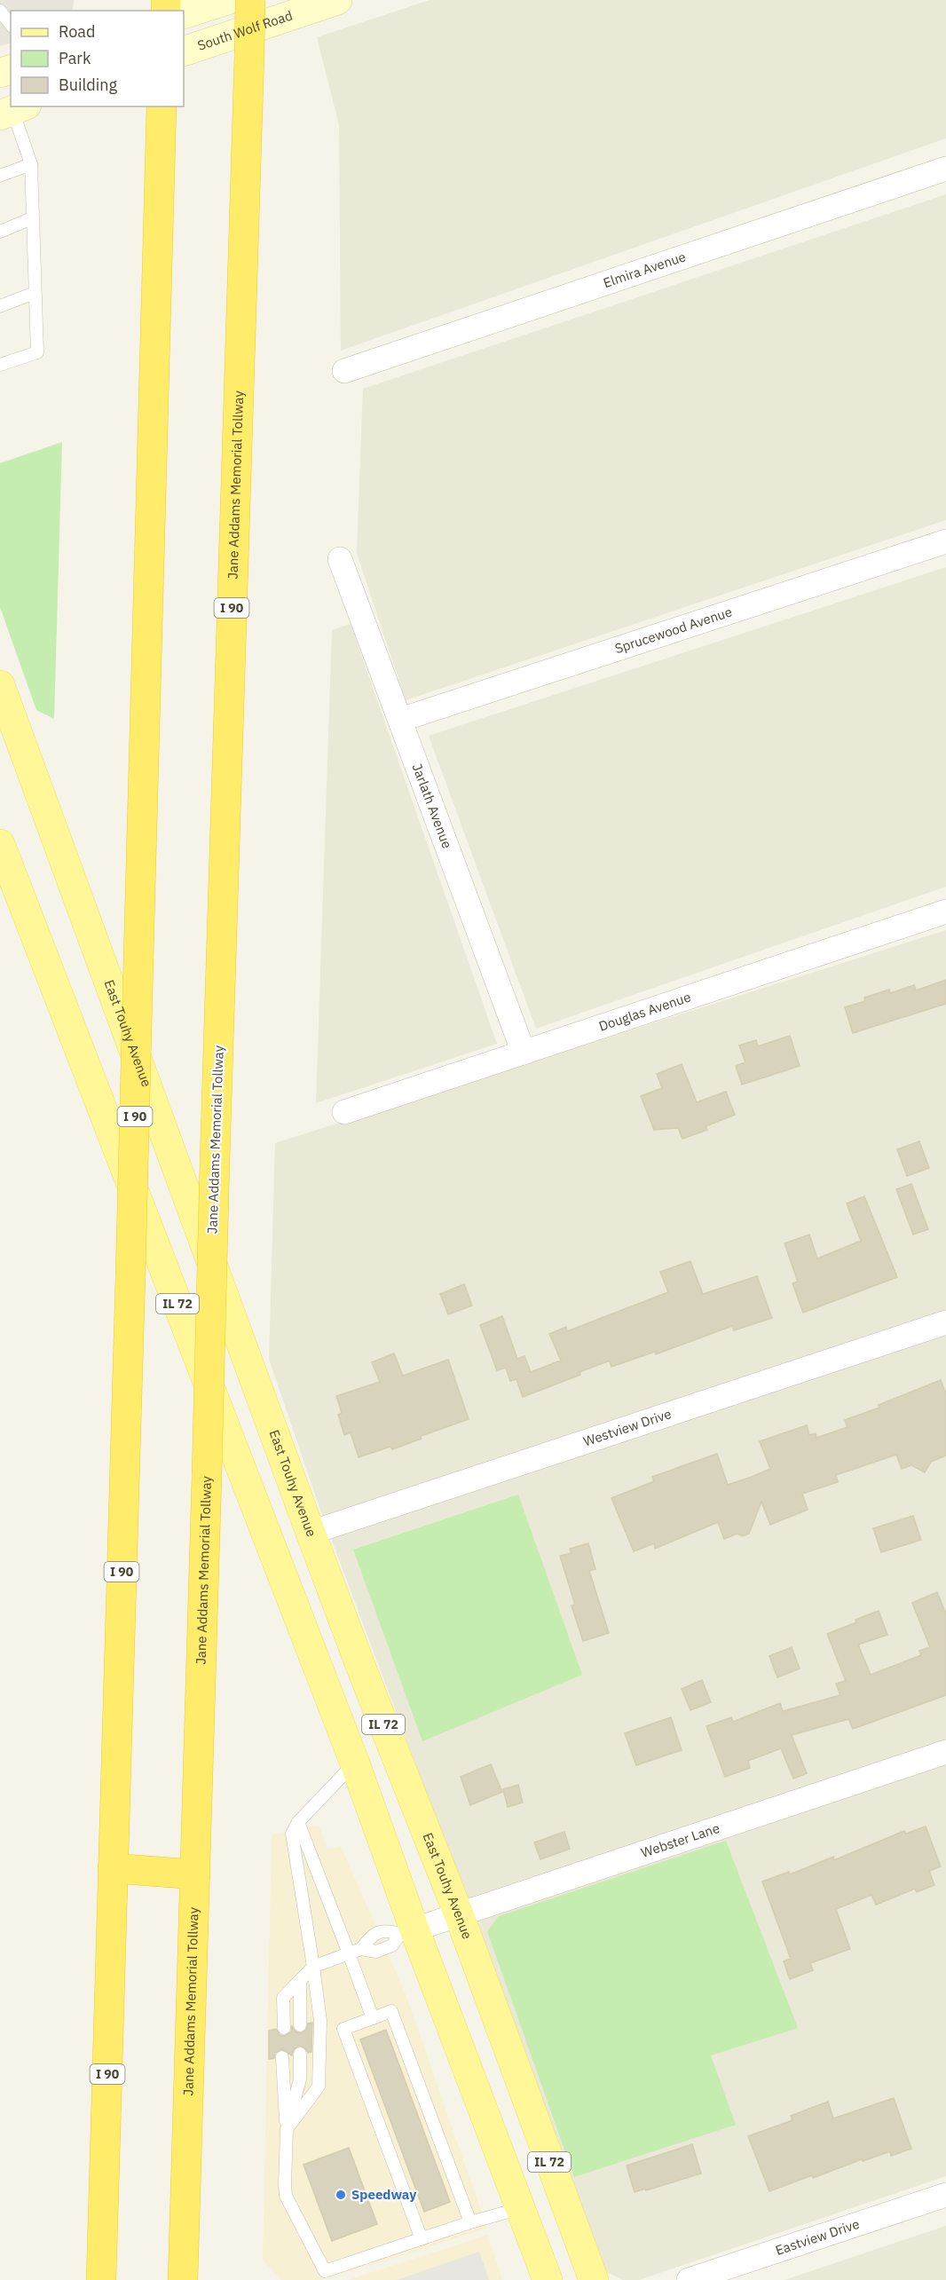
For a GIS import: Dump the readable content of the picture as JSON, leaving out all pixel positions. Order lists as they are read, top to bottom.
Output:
{
  "streets": {
    "highway": ["Jane Addams Memorial Tollway", "I 90"],
    "main road": ["South Wolf Road", "East Touhy Avenue", "IL 72"],
    "street": [
      "Elmira Avenue",
      "Sprucewood Avenue",
      "Jarlath Avenue",
      "Douglas Avenue",
      "Westview Drive",
      "Webster Lane",
      "Eastview Drive"
    ]
  },
  "crossings": [
    ["Sprucewood Avenue", "Jarlath Avenue"],
    ["Jarlath Avenue", "Douglas Avenue"],
    ["East Touhy Avenue", "Westview Drive"],
    ["East Touhy Avenue", "Webster Lane"],
    ["IL 72", "Webster Lane"]
  ],
  "places": ["Speedway"],
  "legend": ["Road", "Park", "Building"]
}
